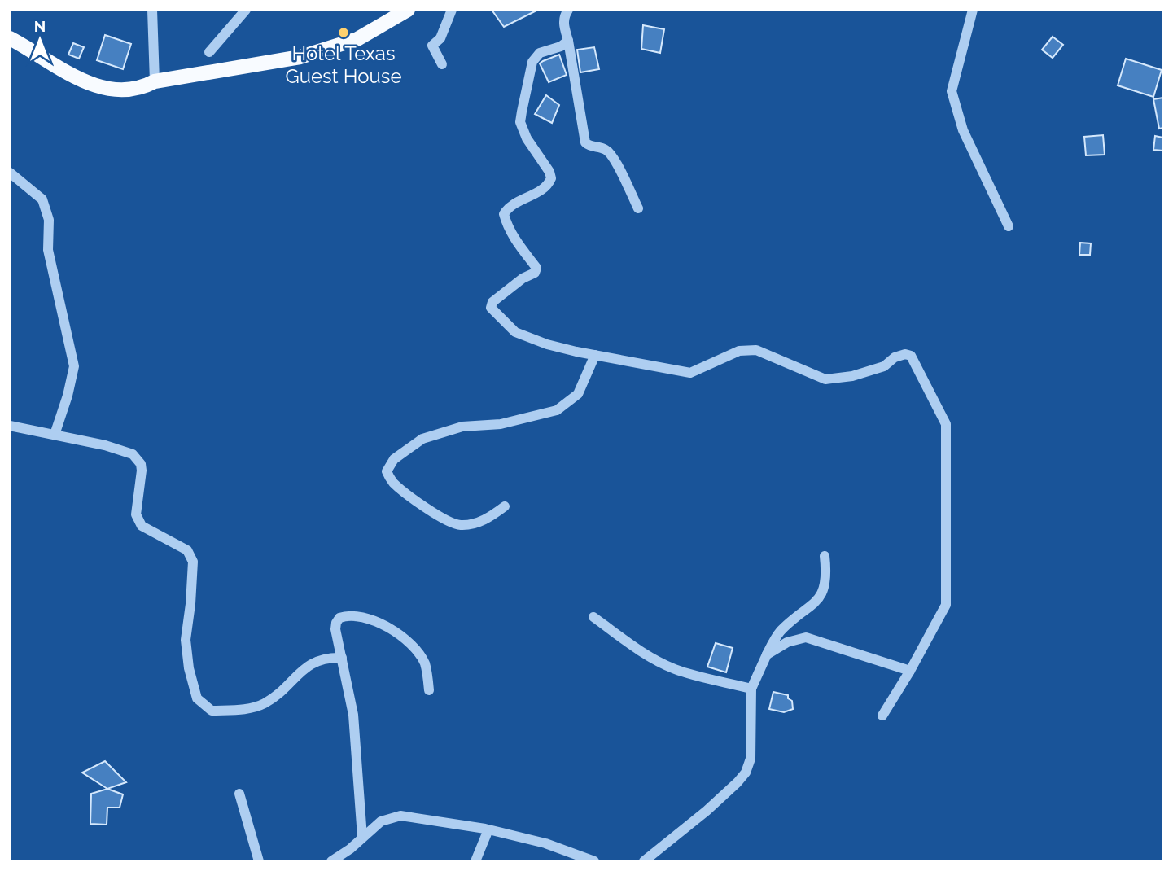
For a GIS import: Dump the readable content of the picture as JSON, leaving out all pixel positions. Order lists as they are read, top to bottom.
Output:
{
  "places": ["Hotel Texas Guest House"],
  "north": "top"
}
